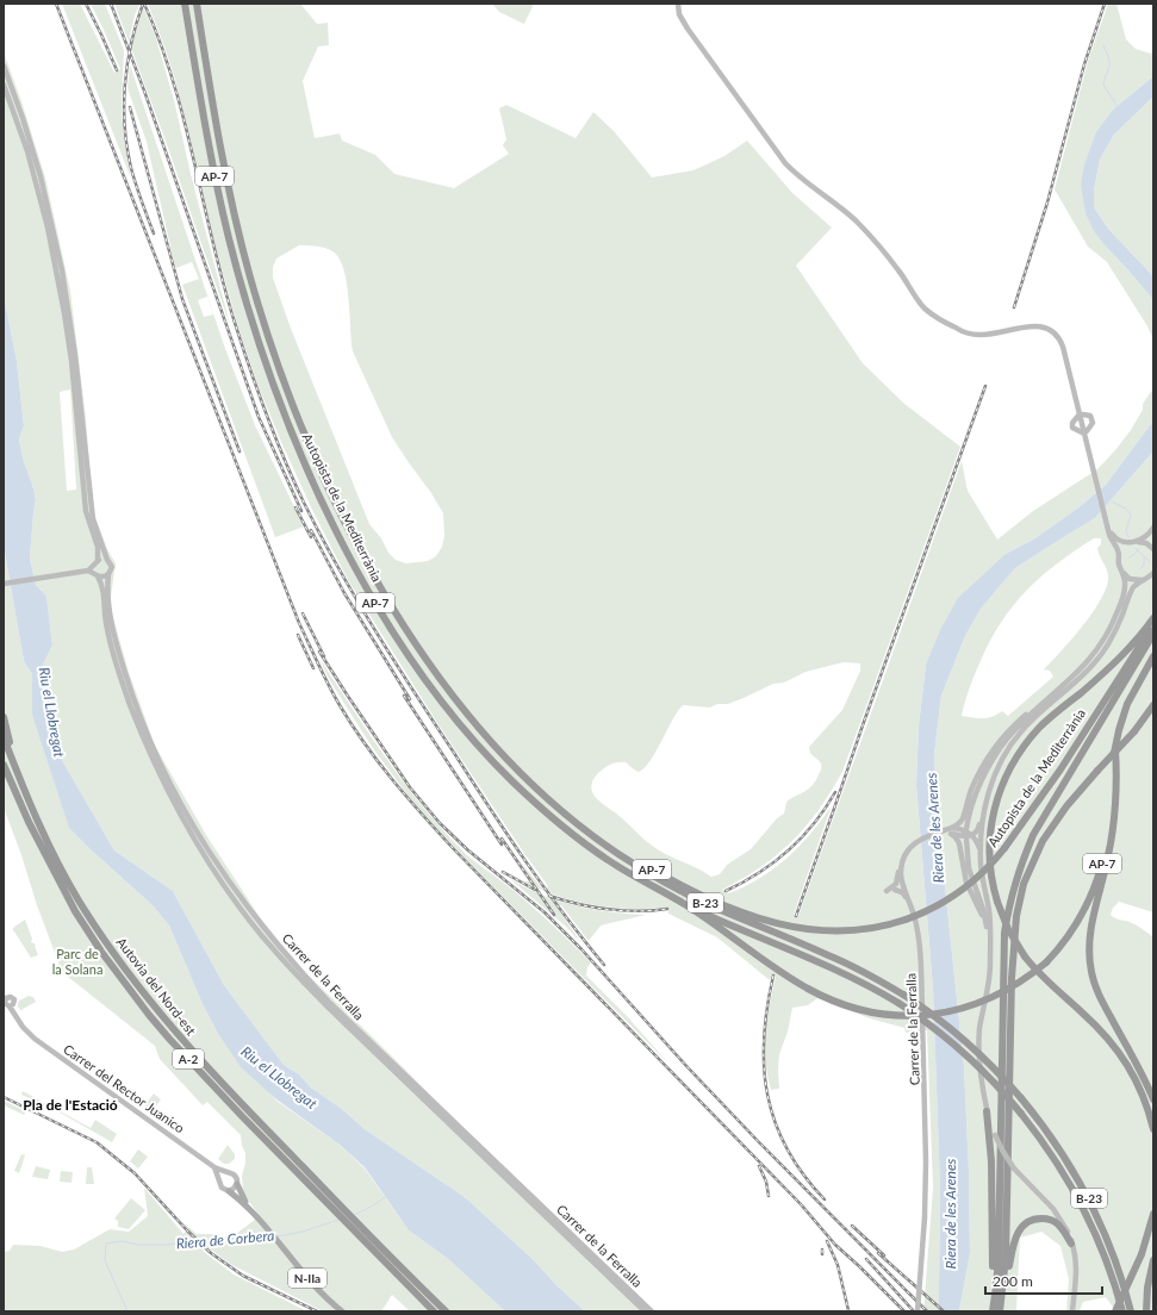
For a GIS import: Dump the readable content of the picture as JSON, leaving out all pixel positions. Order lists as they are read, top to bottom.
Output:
{
  "streets": {
    "highway": [
      "AP-7",
      "Autopista de la Mediterrània",
      "B-23",
      "Autovia del Nord-est",
      "A-2"
    ],
    "main road": ["N-IIa"],
    "street": ["Carrer de la Ferralla", "Carrer del Rector Juanico"]
  },
  "crossings": [
    ["Autopista de la Mediterrània", "B-23"],
    ["Carrer del Rector Juanico", "N-IIa"]
  ],
  "districts": ["Pla de l'Estació"],
  "water": ["Riu el Llobregat", "Riera de les Arenes", "Riera de Corbera"],
  "parks": ["Parc de la Solana"],
  "scale_bar": "200 m"
}
